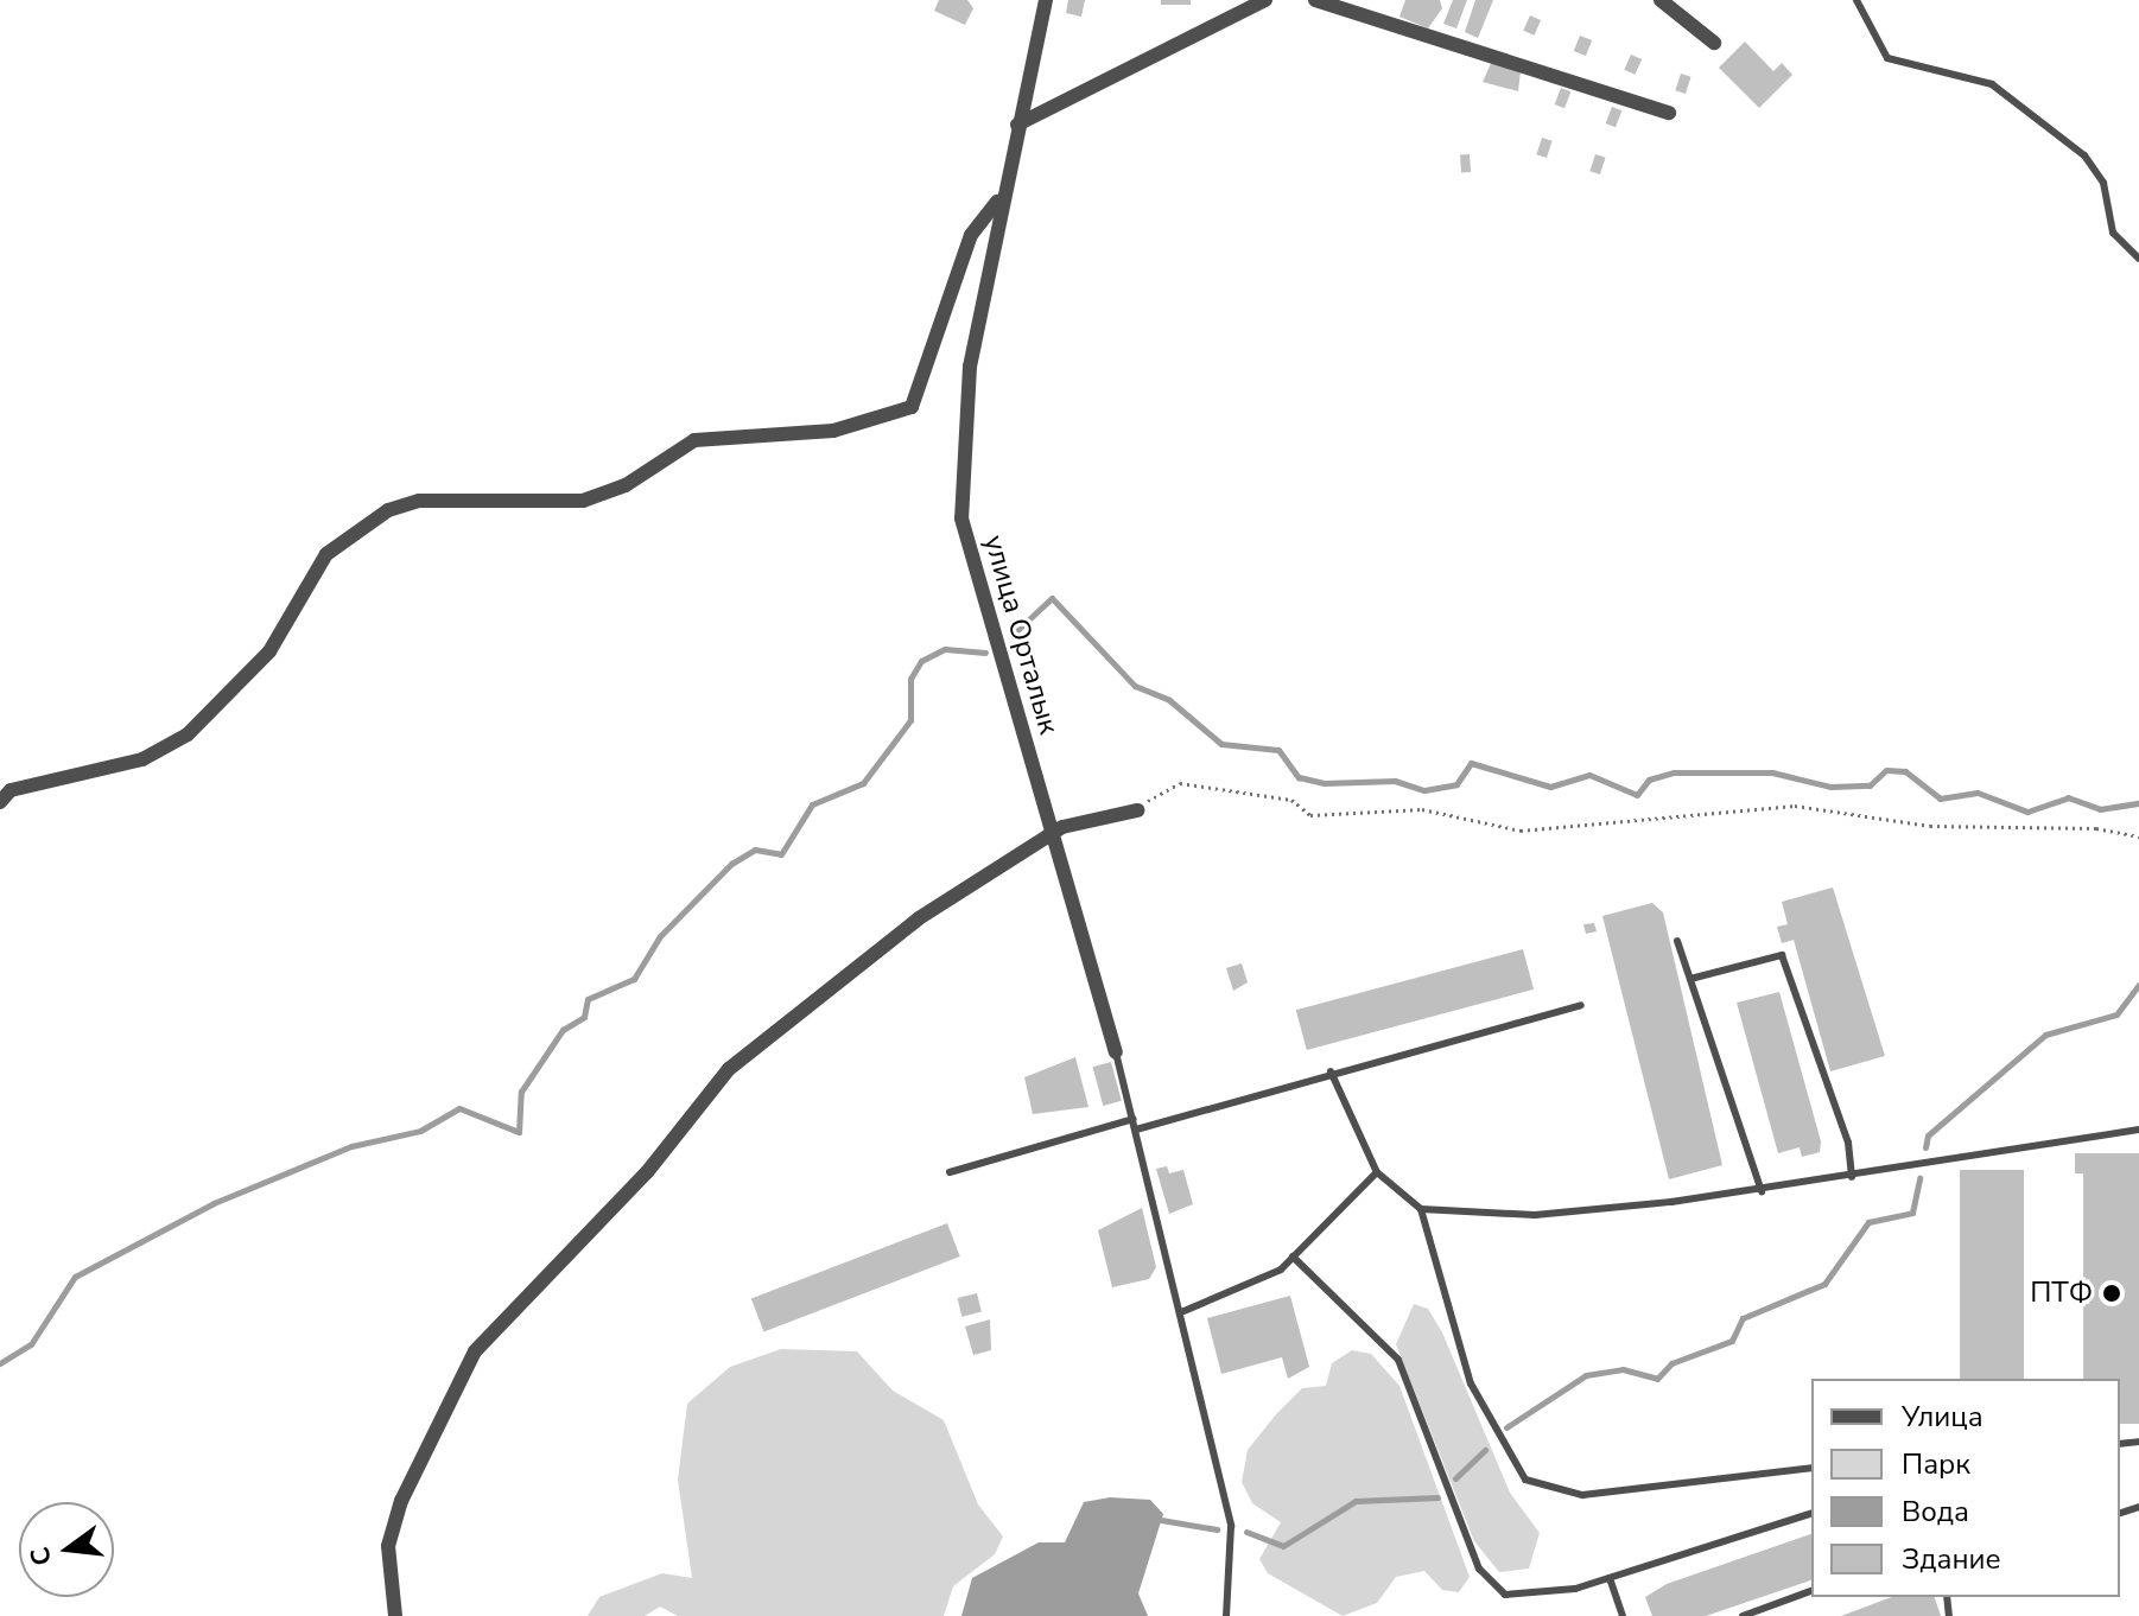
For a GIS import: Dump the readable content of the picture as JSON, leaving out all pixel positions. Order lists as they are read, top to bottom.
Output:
{
  "streets": {
    "street": ["улица Орталык"]
  },
  "places": ["ПТФ"],
  "legend": [
    "Улица",
    "Парк",
    "Вода",
    "Здание"
  ],
  "north": "left"
}
